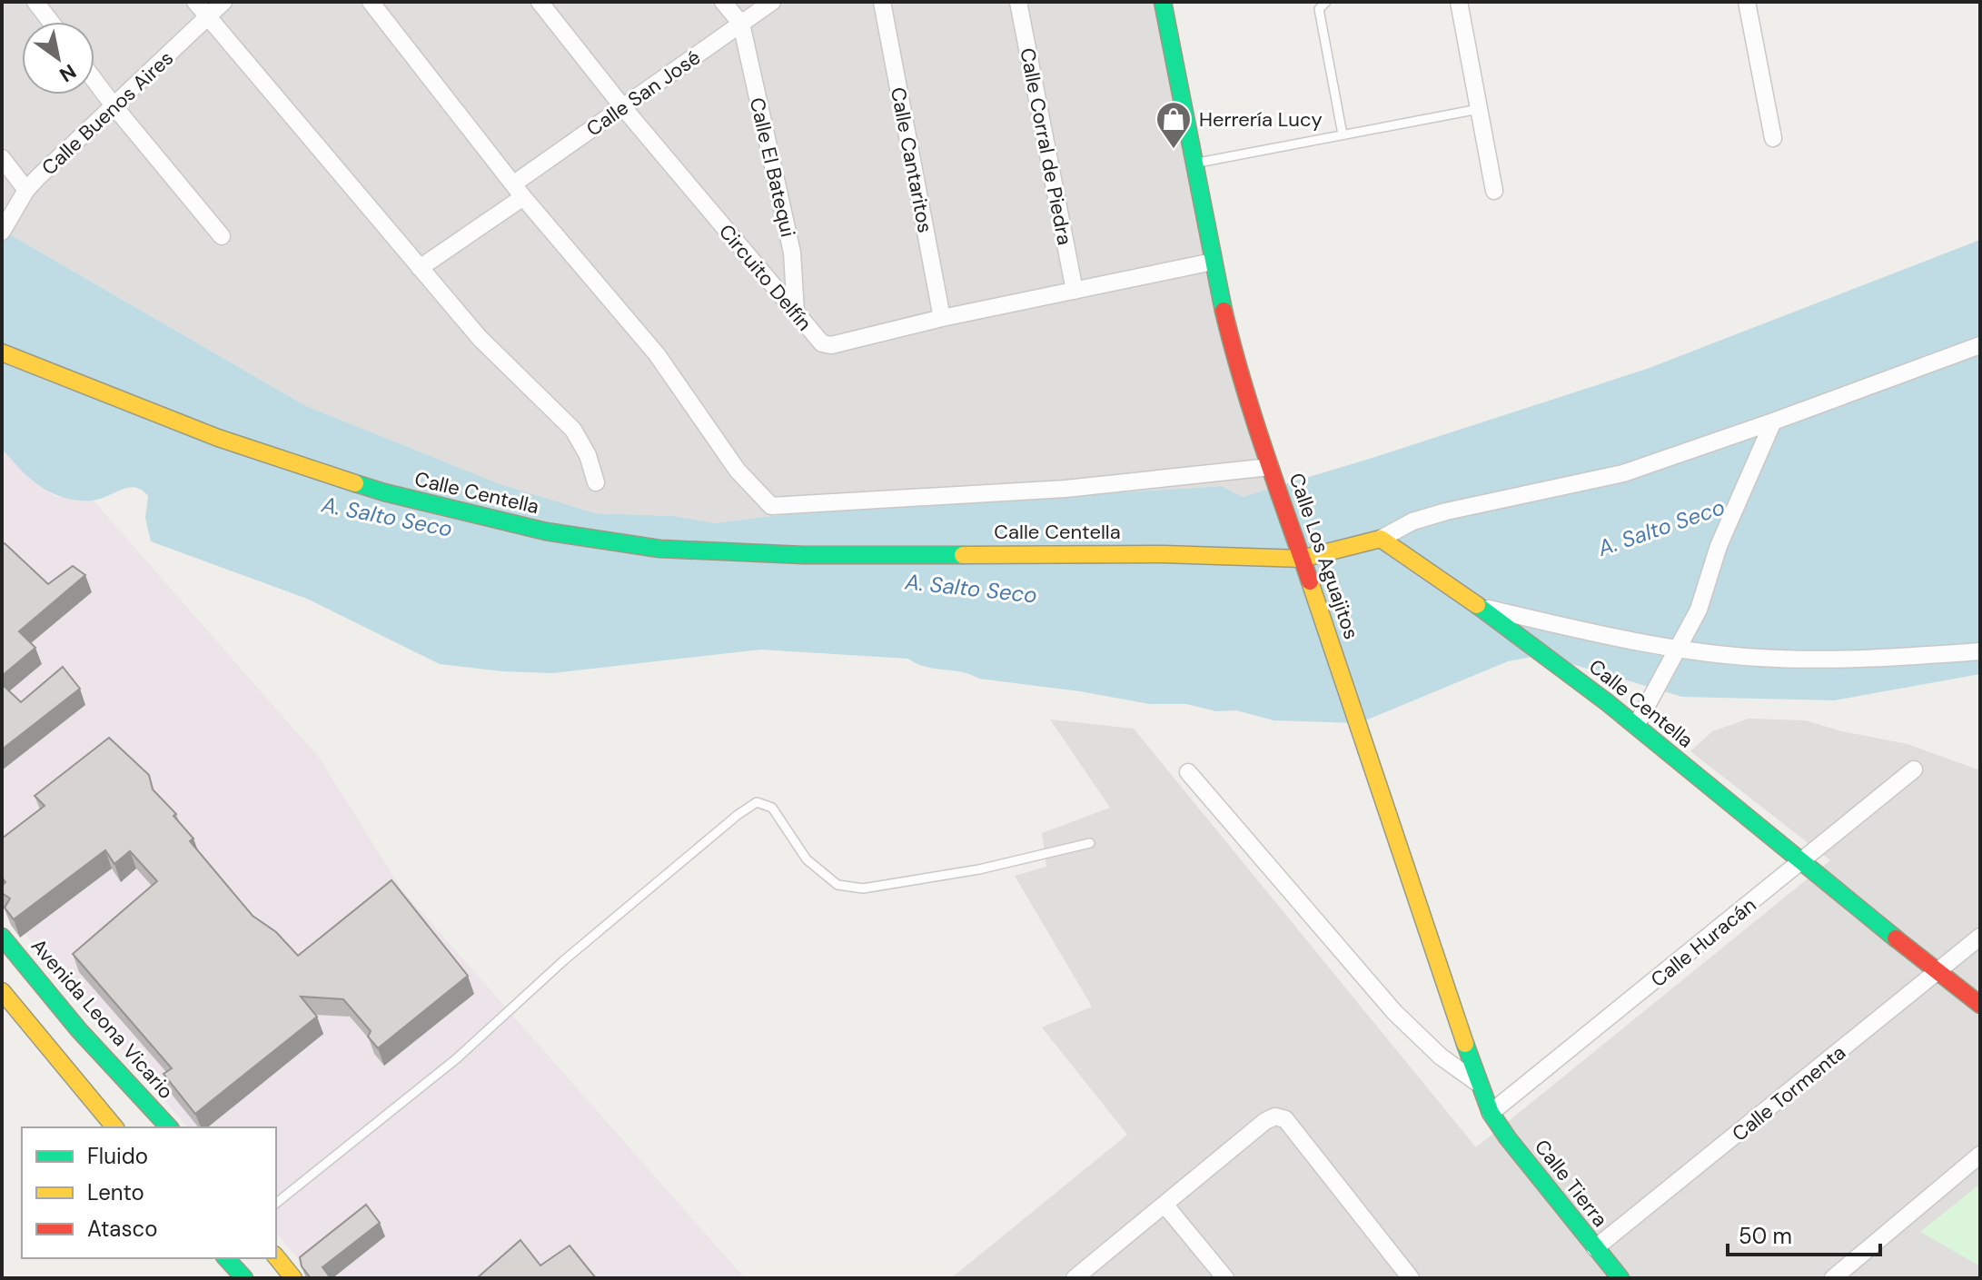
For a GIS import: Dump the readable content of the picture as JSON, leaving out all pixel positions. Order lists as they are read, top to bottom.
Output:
{
  "streets": {
    "street": [
      "Calle San José",
      "Calle Buenos Aires",
      "Calle Corral de Piedra",
      "Calle Cantaritos",
      "Calle El Batequi",
      "Circuito Delfín",
      "Calle Centella",
      "Calle Los Aguajitos",
      "Calle Huracán",
      "Avenida Leona Vicario",
      "Calle Tormenta",
      "Calle Tierra"
    ]
  },
  "crossings": [
    ["Calle San José", "Calle El Batequi"],
    ["Calle San José", "Circuito Delfín"],
    ["Calle Corral de Piedra", "Circuito Delfín"],
    ["Calle Cantaritos", "Circuito Delfín"],
    ["Calle El Batequi", "Circuito Delfín"],
    ["Circuito Delfín", "Calle Los Aguajitos"],
    ["Calle Centella", "Calle Los Aguajitos"],
    ["Calle Centella", "Calle Huracán"],
    ["Calle Centella", "Calle Tormenta"],
    ["Calle Los Aguajitos", "Calle Huracán"],
    ["Calle Los Aguajitos", "Calle Tierra"],
    ["Calle Huracán", "Calle Tierra"],
    ["Calle Tormenta", "Calle Tierra"]
  ],
  "water": ["A. Salto Seco"],
  "places": {
    "shop": ["Herrería Lucy"]
  },
  "legend": ["Fluido", "Lento", "Atasco"],
  "scale_bar": "50 m",
  "north": "bottom right"
}
